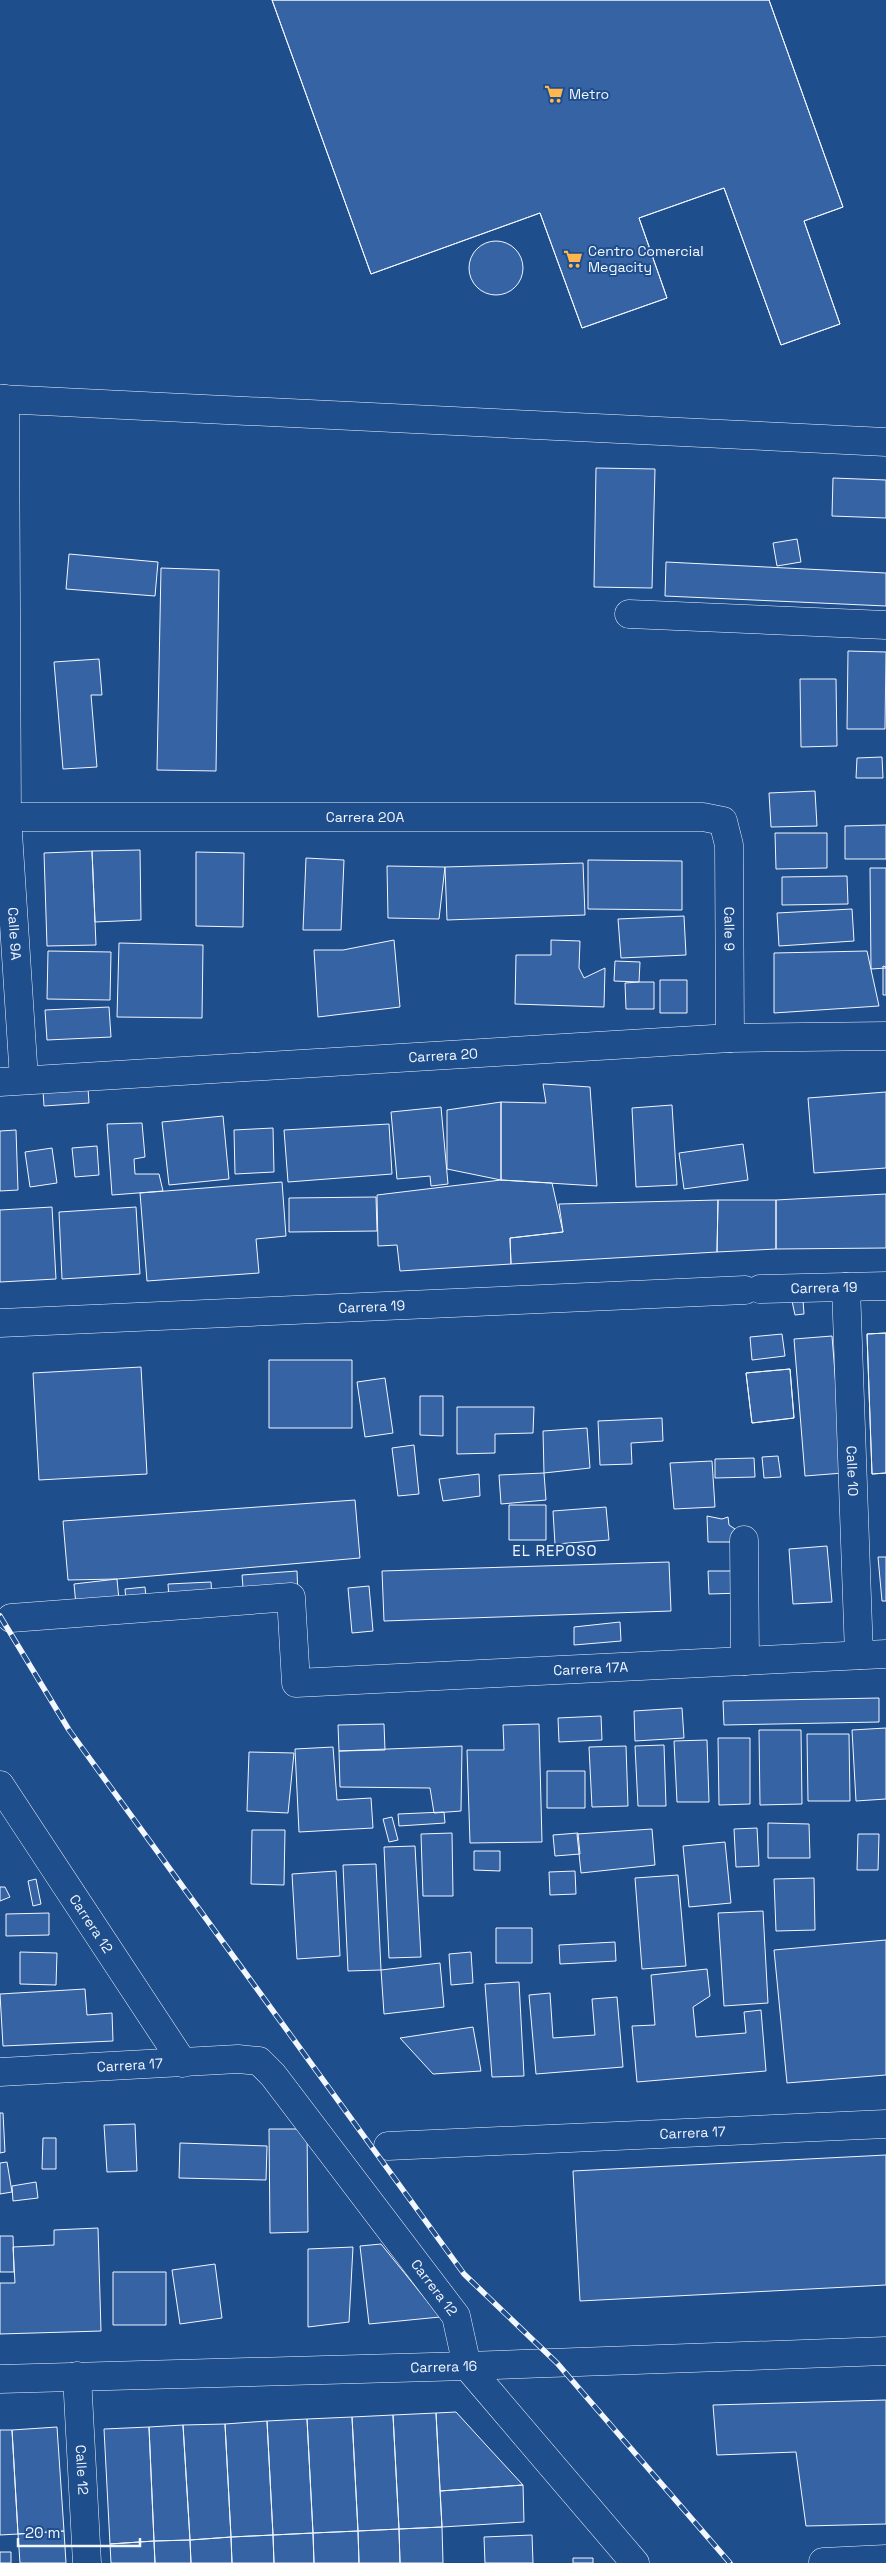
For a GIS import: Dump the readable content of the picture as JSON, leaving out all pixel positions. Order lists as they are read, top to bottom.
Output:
{
  "streets": {
    "street": [
      "Carrera 20A",
      "Calle 9",
      "Calle 9A",
      "Carrera 20",
      "Carrera 19",
      "Calle 10",
      "Carrera 17A",
      "Carrera 12",
      "Carrera 17",
      "Carrera 16",
      "Calle 12"
    ]
  },
  "crossings": [
    ["Carrera 20A", "Calle 9"],
    ["Carrera 20A", "Calle 9A"],
    ["Calle 9", "Carrera 20"],
    ["Calle 9A", "Carrera 20"],
    ["Carrera 19", "Calle 10"],
    ["Calle 10", "Carrera 17A"],
    ["Carrera 12", "Carrera 17"],
    ["Carrera 12", "Carrera 16"],
    ["Carrera 16", "Calle 12"]
  ],
  "districts": ["EL REPOSO"],
  "places": {
    "supermarket": ["Metro", "Centro Comercial Megacity"]
  },
  "scale_bar": "20 m"
}
